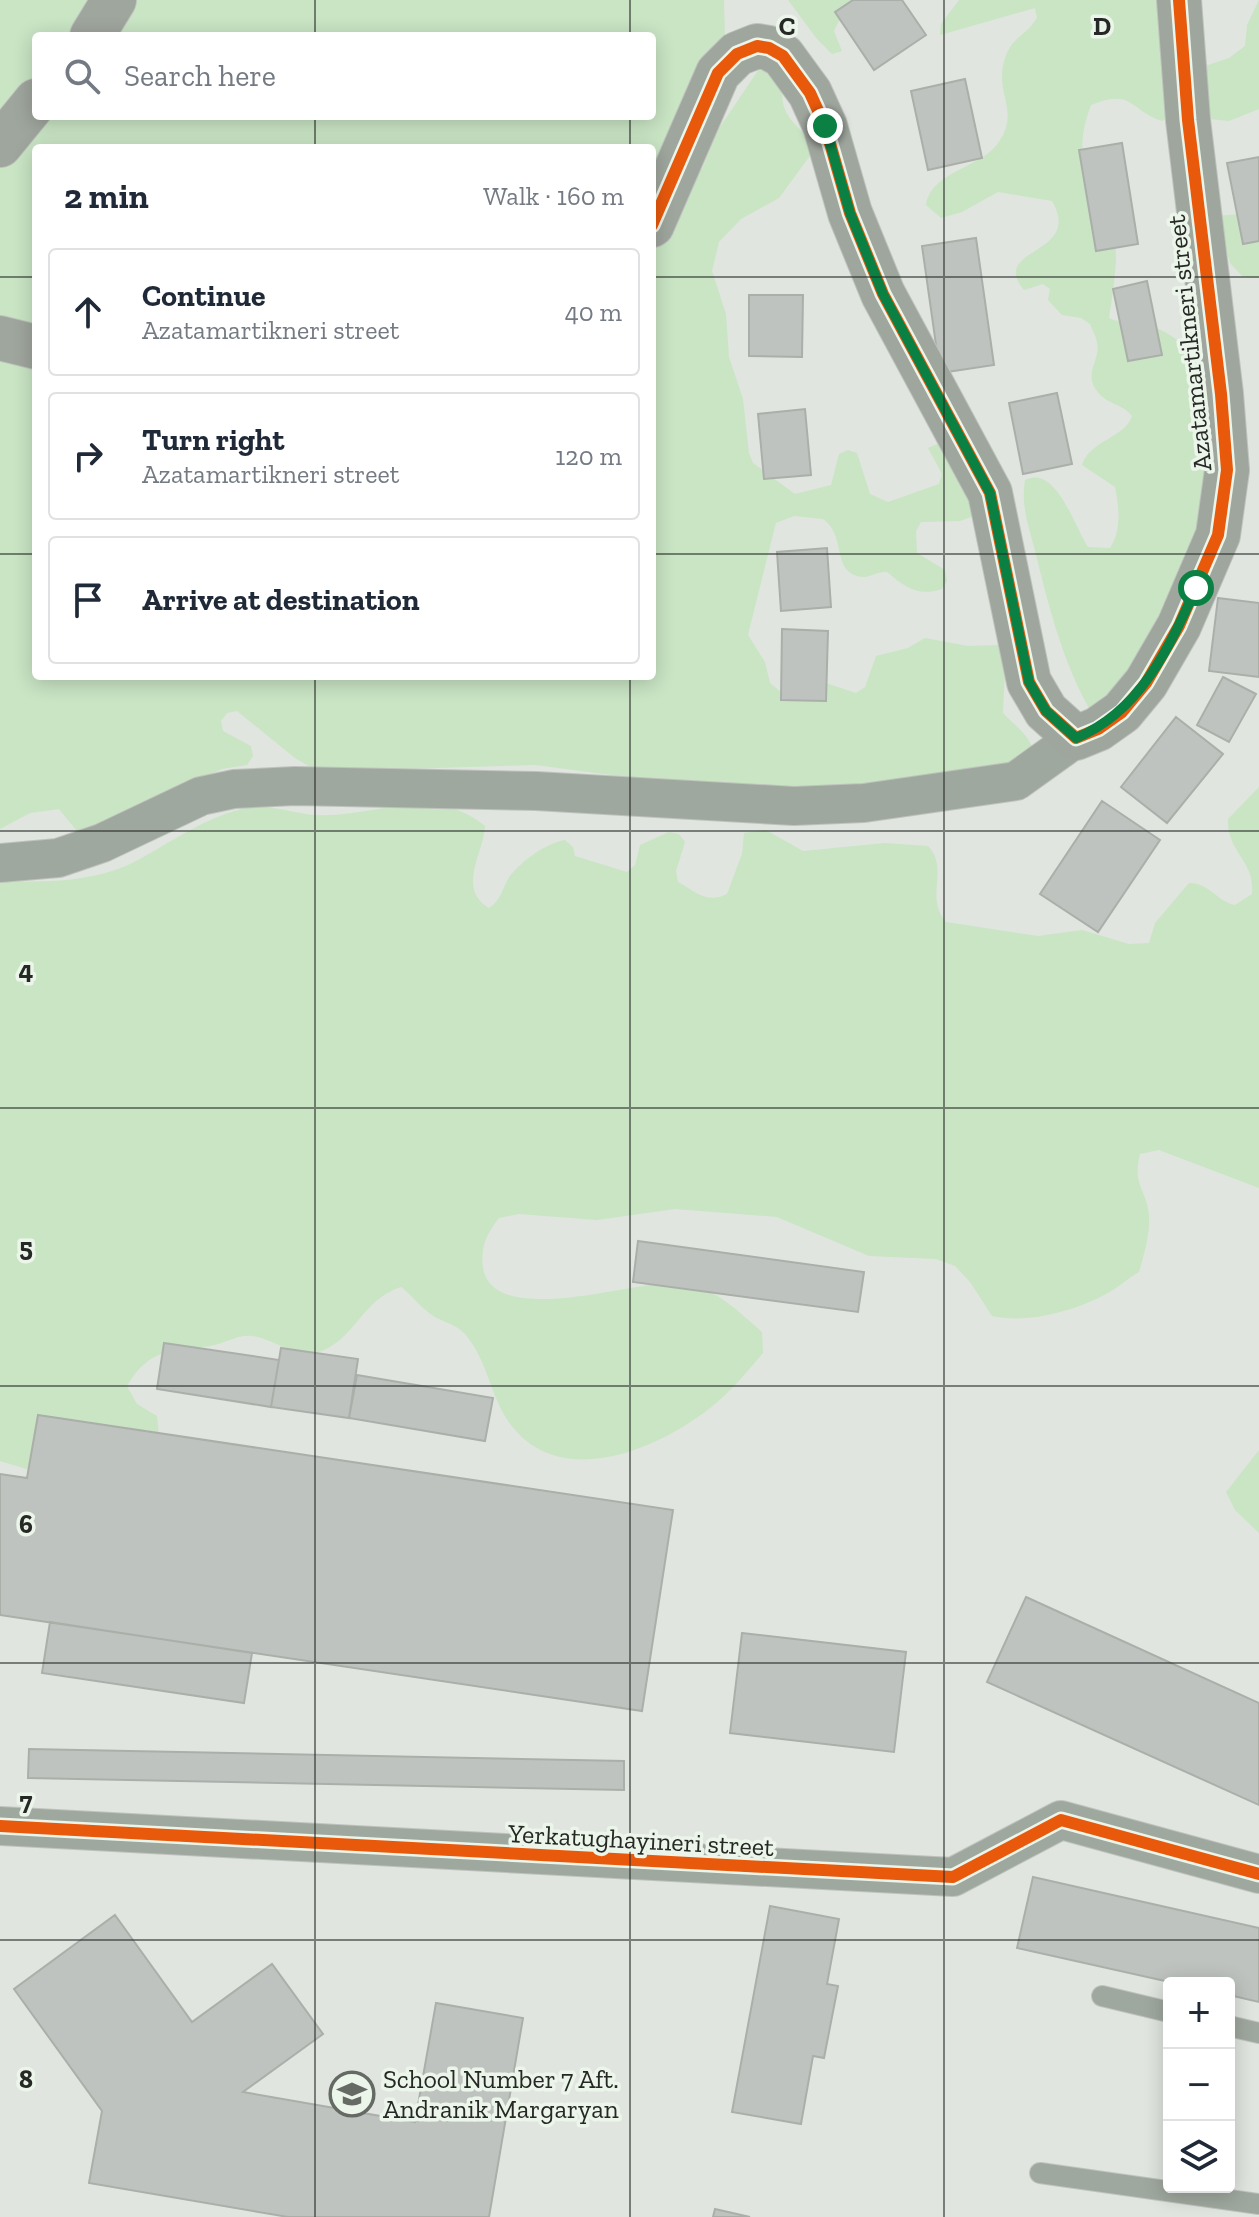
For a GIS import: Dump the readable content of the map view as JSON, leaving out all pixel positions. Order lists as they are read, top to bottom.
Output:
{
  "streets": {
    "street": ["Azatamartikneri street", "Yerkatughayineri street"]
  },
  "places": {
    "school or university": ["School Number 7 Aft. Andranik Margaryan"]
  },
  "page": {
    "search": "Search here",
    "heading": ["2 min", "Walk · 160 m"],
    "list": [
      ["Continue", "Azatamartikneri street", "40 m"],
      ["Turn right", "Azatamartikneri street", "120 m"],
      "Arrive at destination"
    ],
    "map_buttons": ["+", "−"]
  },
  "grid": {
    "columns": ["C", "D"],
    "rows": [
      "4",
      "5",
      "6",
      "7",
      "8"
    ]
  }
}
